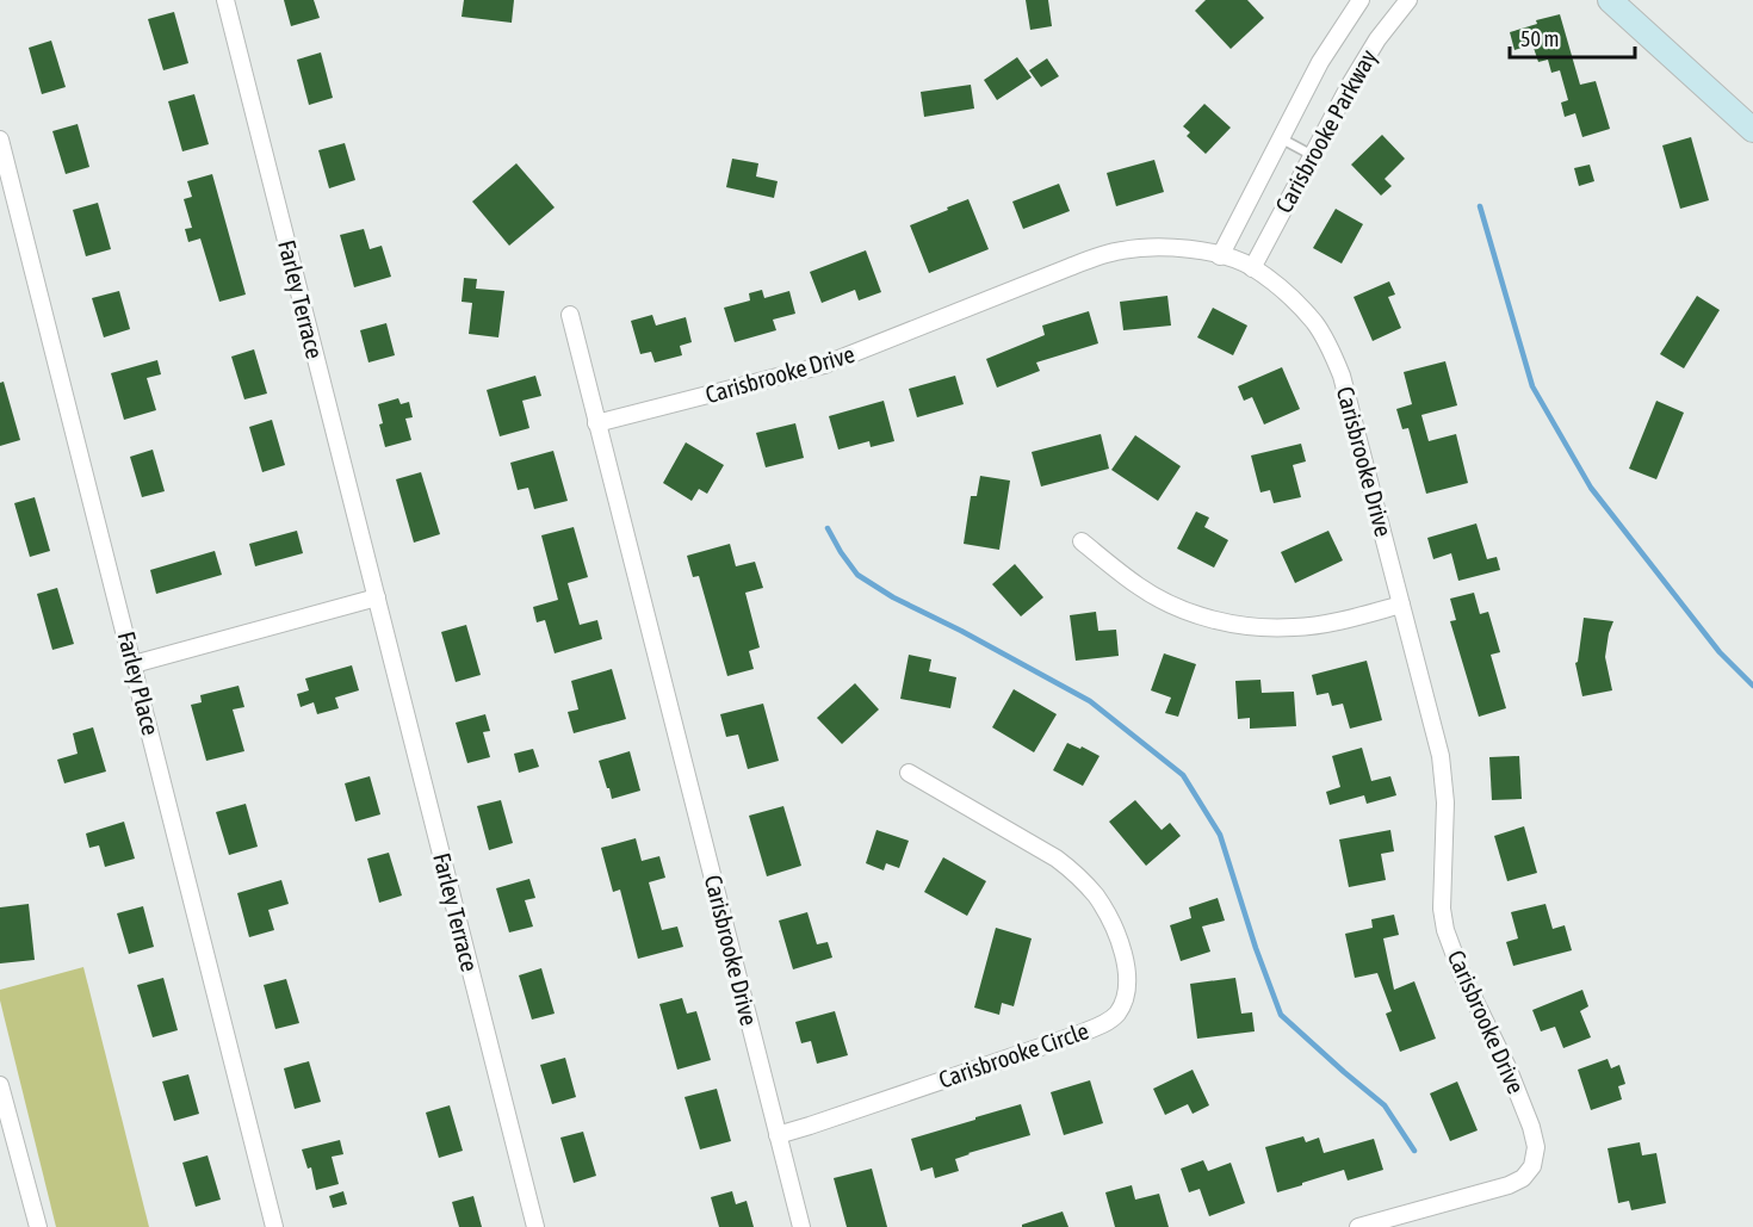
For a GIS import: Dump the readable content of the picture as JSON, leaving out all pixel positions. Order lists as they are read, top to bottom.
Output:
{
  "streets": {
    "street": [
      "Carisbrooke Parkway",
      "Farley Terrace",
      "Carisbrooke Drive",
      "Farley Place",
      "Carisbrooke Circle"
    ]
  },
  "crossings": [
    ["Carisbrooke Parkway", "Carisbrooke Drive"],
    ["Carisbrooke Drive", "Carisbrooke Circle"]
  ],
  "scale_bar": "50 m"
}
